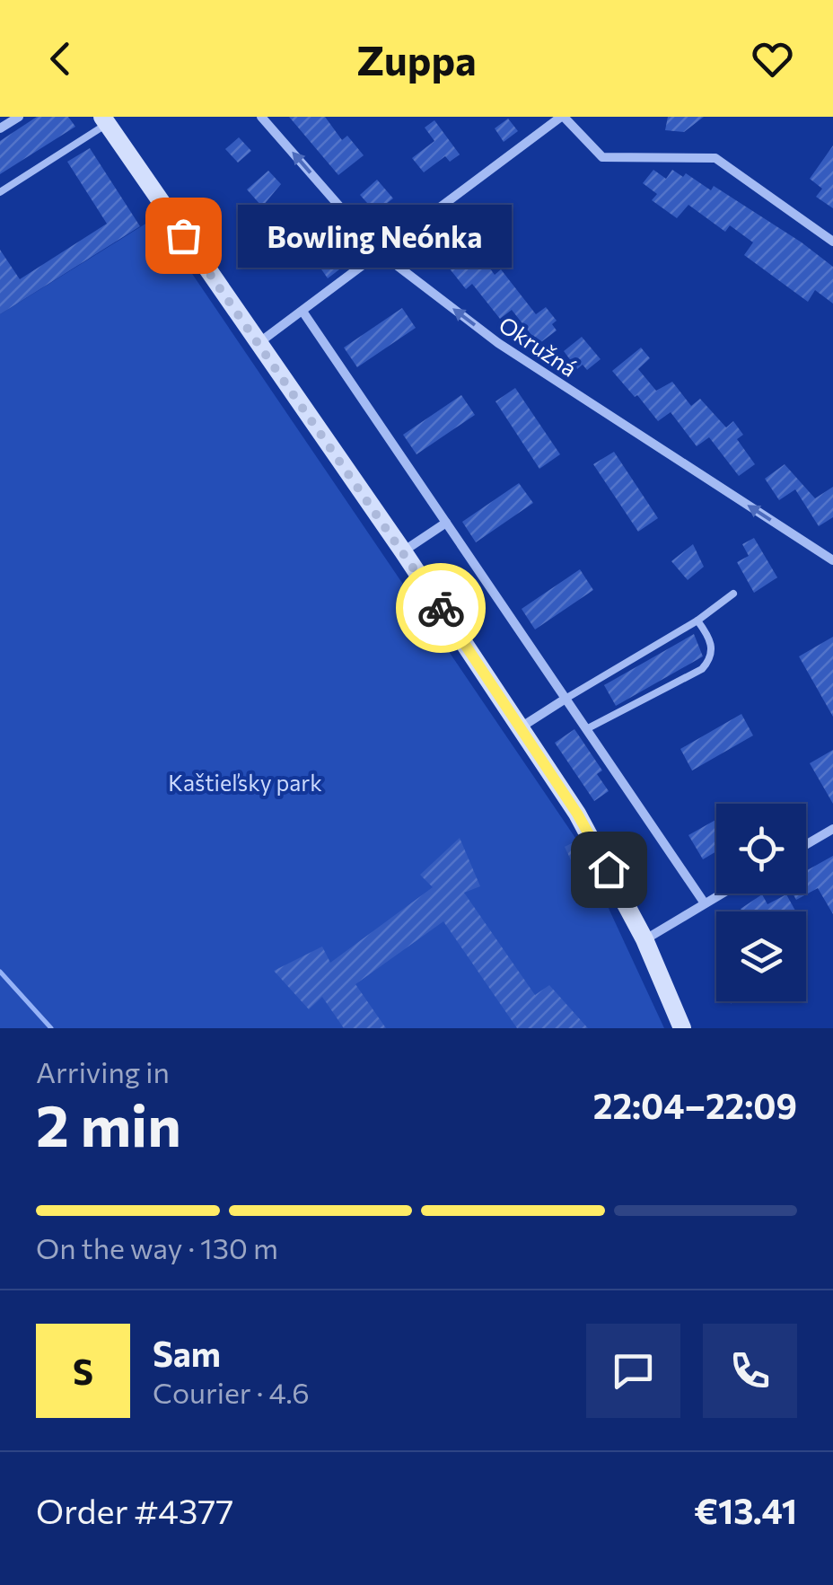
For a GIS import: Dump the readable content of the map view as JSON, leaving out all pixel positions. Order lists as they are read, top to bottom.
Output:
{
  "streets": {
    "street": ["Okružná"]
  },
  "one_way": ["Okružná"],
  "parks": ["Kaštieľsky park"],
  "places": ["Bowling Neónka"],
  "page": {
    "header": "Zuppa",
    "bubble": "Bowling Neónka",
    "heading": ["2 min", "Arriving in", "22:04–22:09"],
    "panel": [
      "Sam",
      "Courier · 4.6",
      "Order #4377",
      "€13.41"
    ],
    "bar": "On the way · 130 m",
    "round": "S"
  }
}
